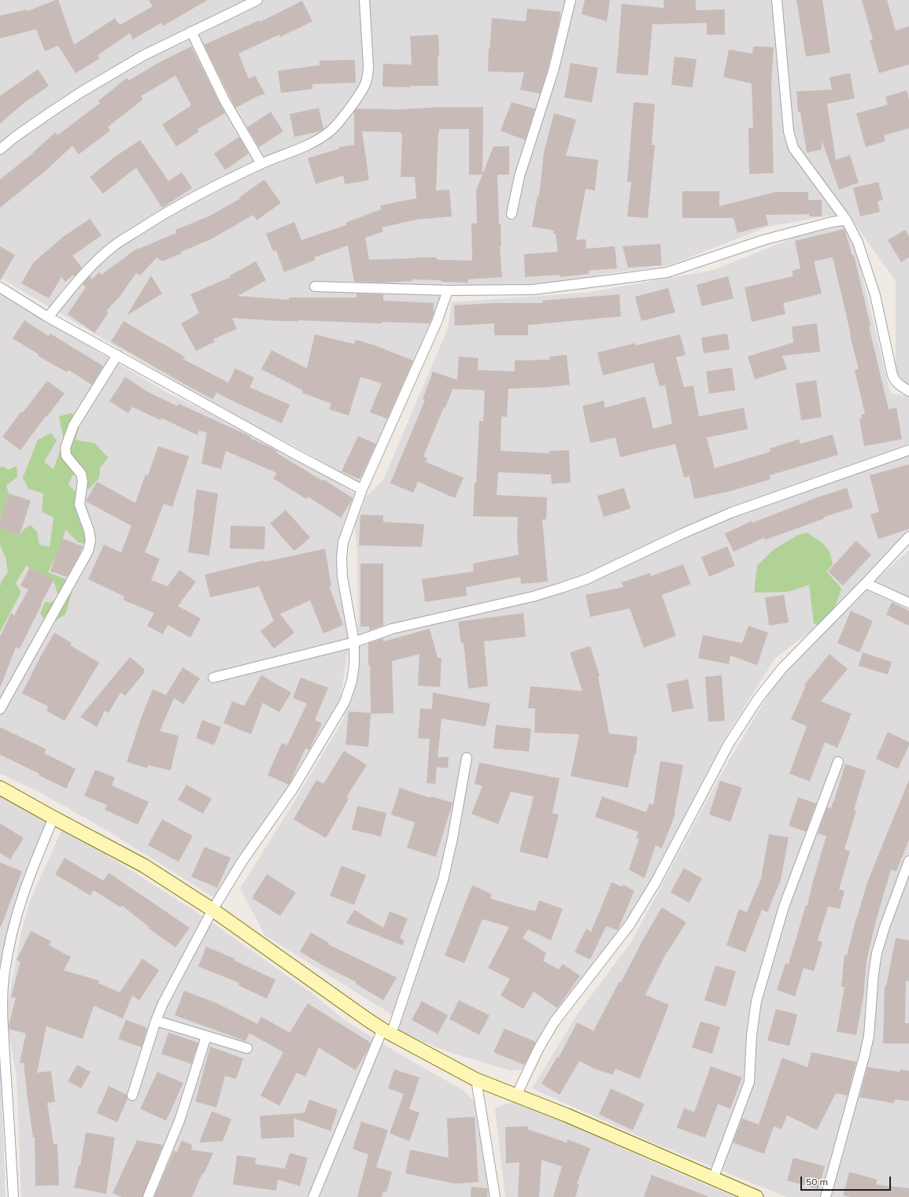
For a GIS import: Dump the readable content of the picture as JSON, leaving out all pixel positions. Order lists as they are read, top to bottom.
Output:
{
  "scale_bar": "50 m"
}
